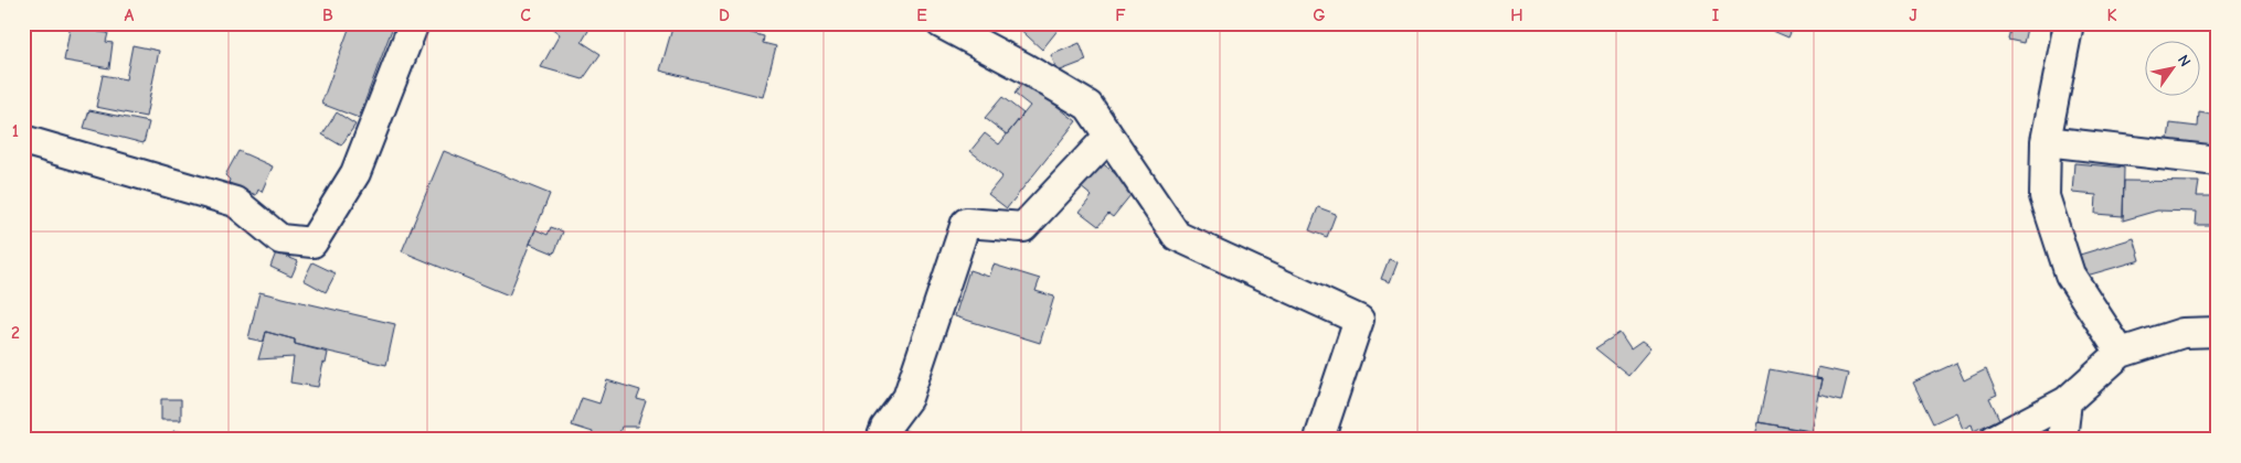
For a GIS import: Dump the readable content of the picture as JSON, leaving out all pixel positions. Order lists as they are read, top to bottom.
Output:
{
  "north": "top right",
  "grid": {
    "columns": [
      "A",
      "B",
      "C",
      "D",
      "E",
      "F",
      "G",
      "H",
      "I",
      "J",
      "K"
    ],
    "rows": ["1", "2"]
  }
}
